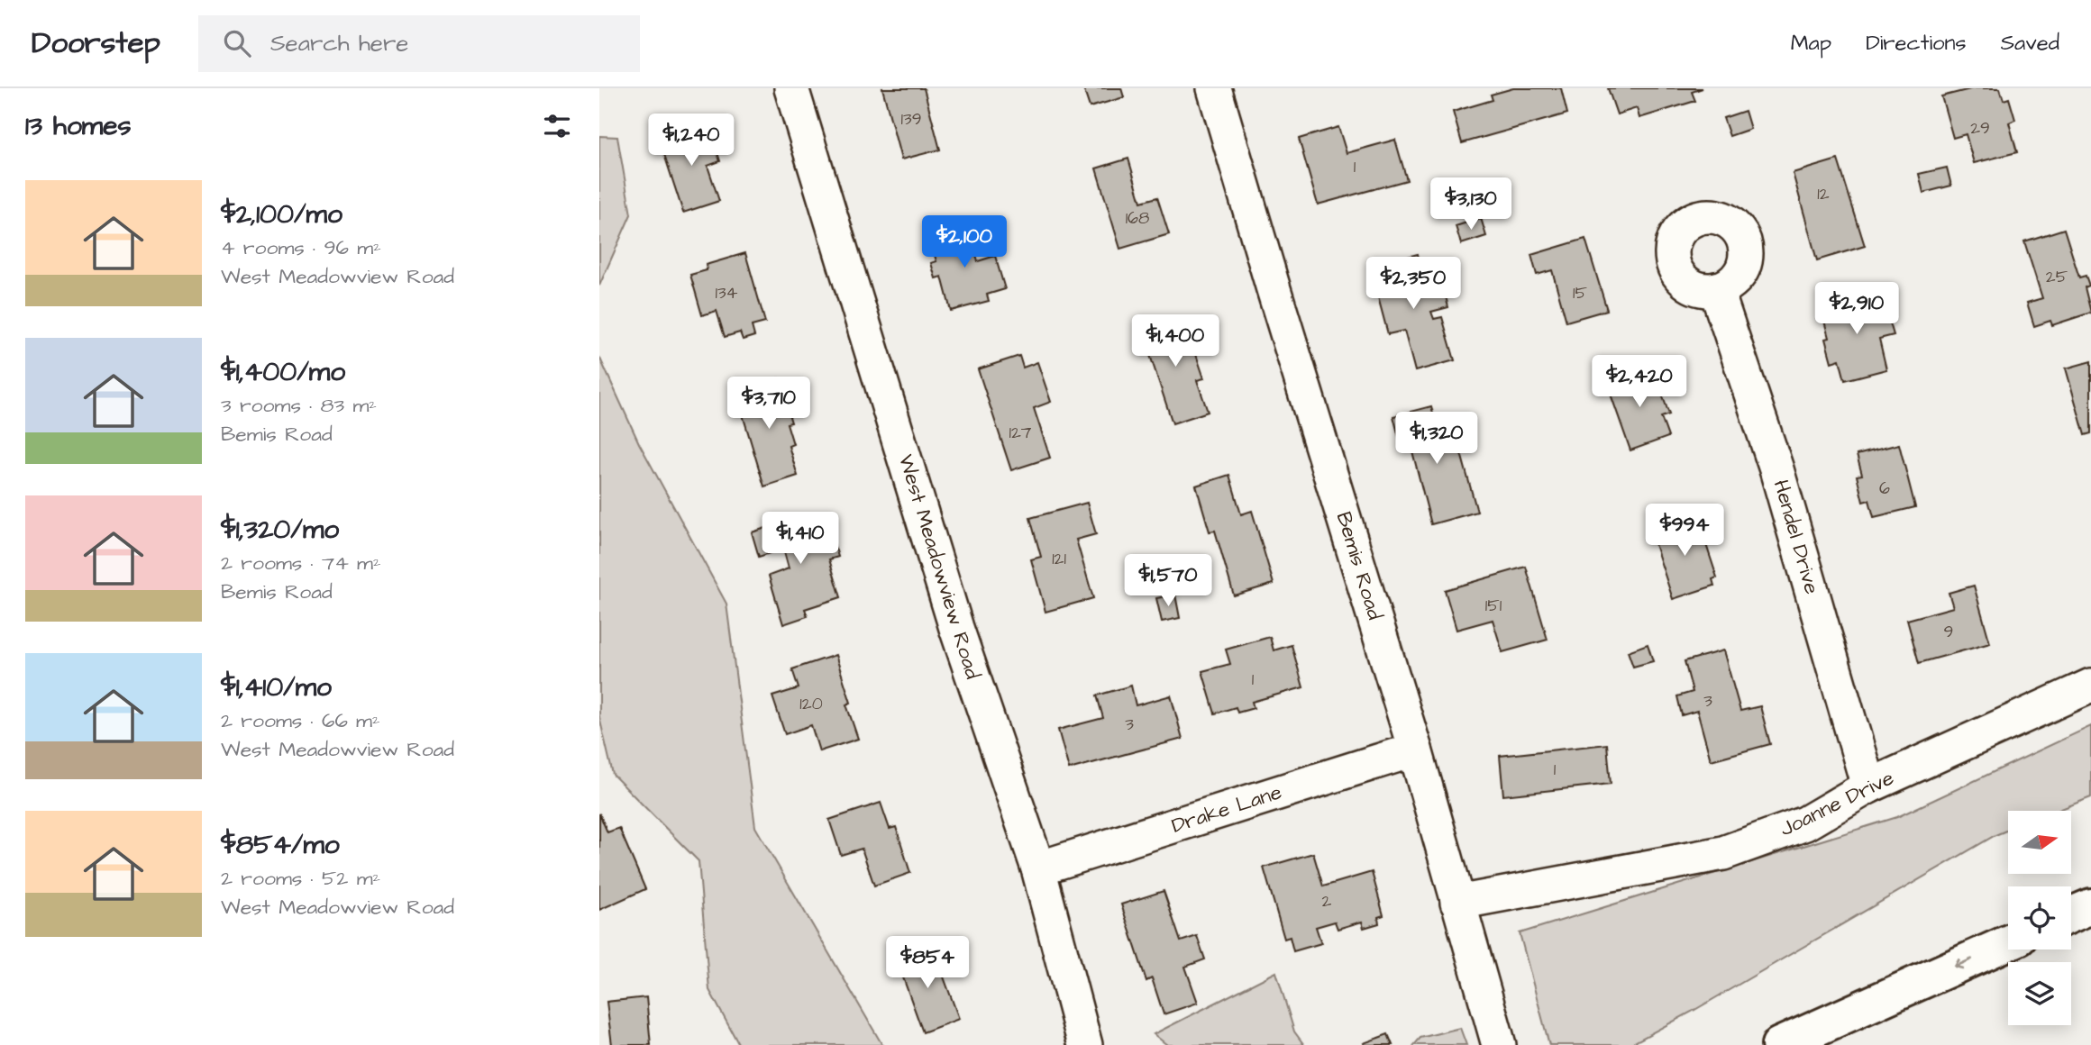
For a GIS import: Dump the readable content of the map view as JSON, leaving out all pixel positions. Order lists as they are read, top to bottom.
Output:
{
  "streets": {
    "street": [
      "Hendel Drive",
      "Bemis Road",
      "West Meadowview Road",
      "Joanne Drive",
      "Drake Lane"
    ]
  },
  "crossings": [
    ["Hendel Drive", "Joanne Drive"],
    ["Bemis Road", "Joanne Drive"],
    ["Bemis Road", "Drake Lane"],
    ["West Meadowview Road", "Drake Lane"]
  ],
  "house_numbers": [
    "139",
    "29",
    "1",
    "12",
    "168",
    "25",
    "134",
    "15",
    "127",
    "6",
    "121",
    "151",
    "9",
    "1",
    "3",
    "120",
    "3",
    "1",
    "2"
  ],
  "north": "right",
  "page": {
    "header": "Doorstep",
    "search": "Search here",
    "nav": ["Map", "Directions", "Saved"],
    "heading": "13 homes",
    "price": [
      "$1,240",
      "$3,130",
      "$2,100",
      "$2,350",
      "$2,910",
      "$1,400",
      "$2,420",
      "$3,710",
      "$1,320",
      "$994",
      "$1,410",
      "$1,570",
      "$854"
    ],
    "list": [
      {
        "name": "$2,100/mo",
        "note": "4 rooms · 96 m² · West Meadowview Road"
      },
      {
        "name": "$1,400/mo",
        "note": "3 rooms · 83 m² · Bemis Road"
      },
      {
        "name": "$1,320/mo",
        "note": "2 rooms · 74 m² · Bemis Road"
      },
      {
        "name": "$1,410/mo",
        "note": "2 rooms · 66 m² · West Meadowview Road"
      },
      {
        "name": "$854/mo",
        "note": "2 rooms · 52 m² · West Meadowview Road"
      }
    ]
  }
}
